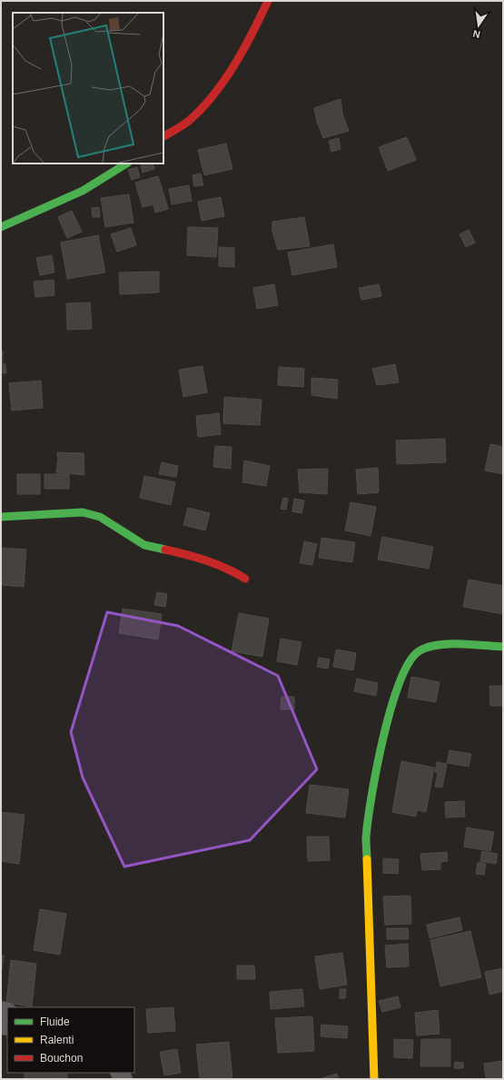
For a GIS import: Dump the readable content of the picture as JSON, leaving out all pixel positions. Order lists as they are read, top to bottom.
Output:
{
  "legend": ["Fluide", "Ralenti", "Bouchon"],
  "north": "bottom"
}
